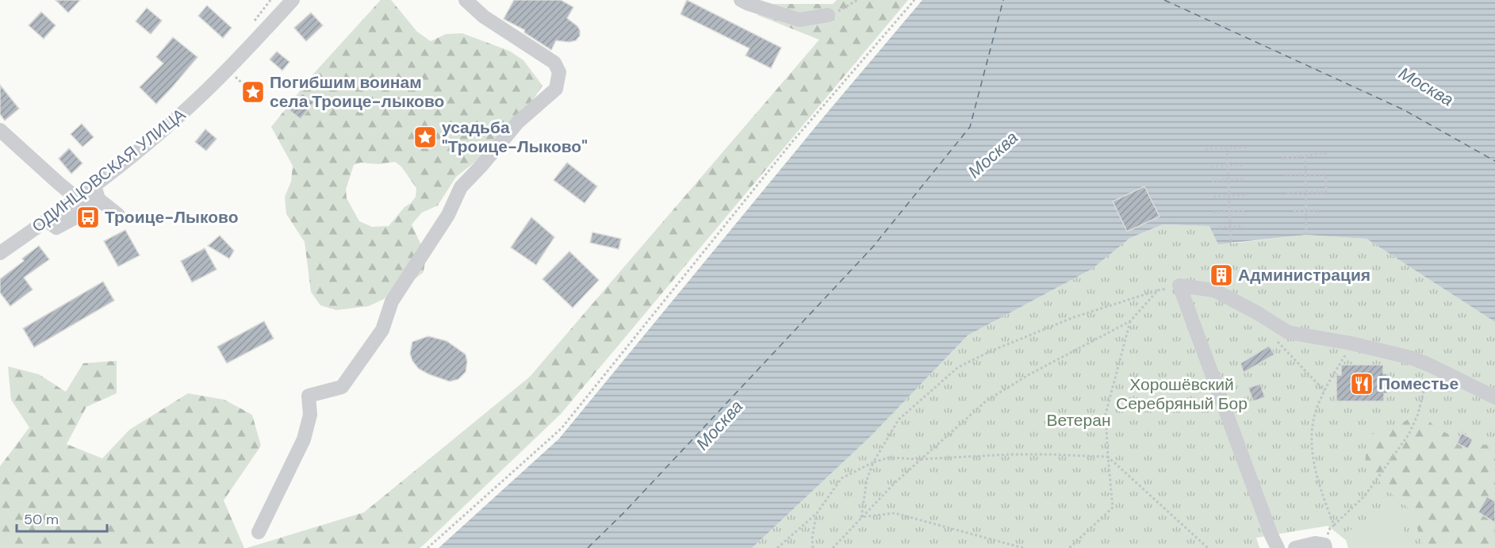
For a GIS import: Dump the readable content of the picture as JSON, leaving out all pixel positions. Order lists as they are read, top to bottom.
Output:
{
  "streets": {
    "street": ["ОДИНЦОВСКАЯ УЛИЦА"]
  },
  "water": ["Москва"],
  "parks": ["Хорошёвский Серебряный Бор", "Ветеран"],
  "places": {
    "place": ["Погибшим воинам села Троице-лыково", "усадьба \"Троице-Лыково\""],
    "bus stop": ["Троице-Лыково"],
    "building": ["Администрация"],
    "restaurant": ["Поместье"]
  },
  "scale_bar": "50 m"
}
